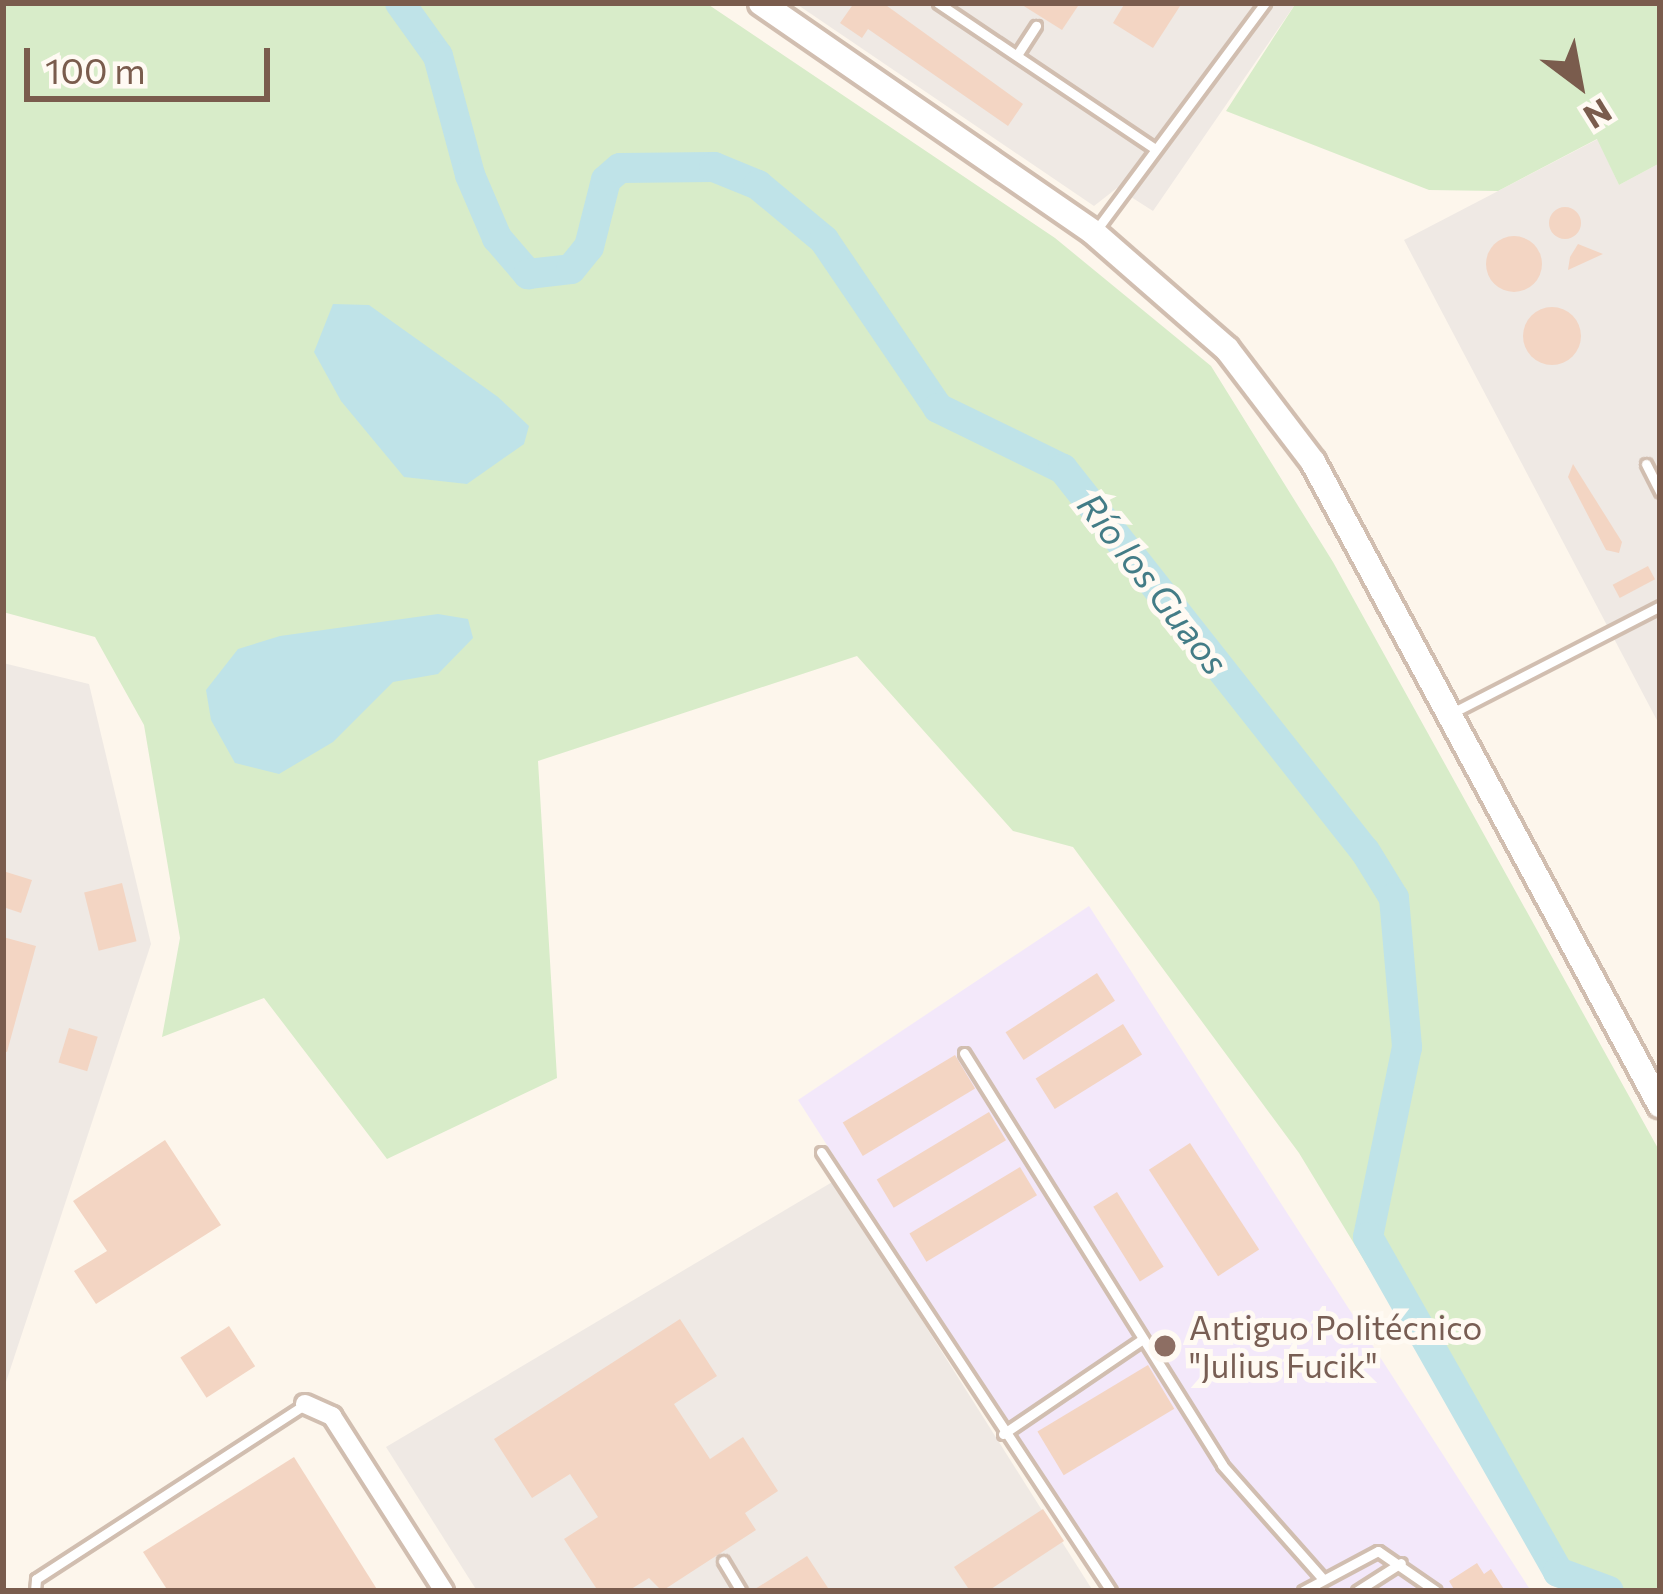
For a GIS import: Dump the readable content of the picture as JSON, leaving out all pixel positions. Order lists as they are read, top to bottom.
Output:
{
  "water": ["Río los Guaos"],
  "places": ["Antiguo Politécnico \"Julius Fucik\""],
  "scale_bar": "100 m",
  "north": "bottom right"
}
